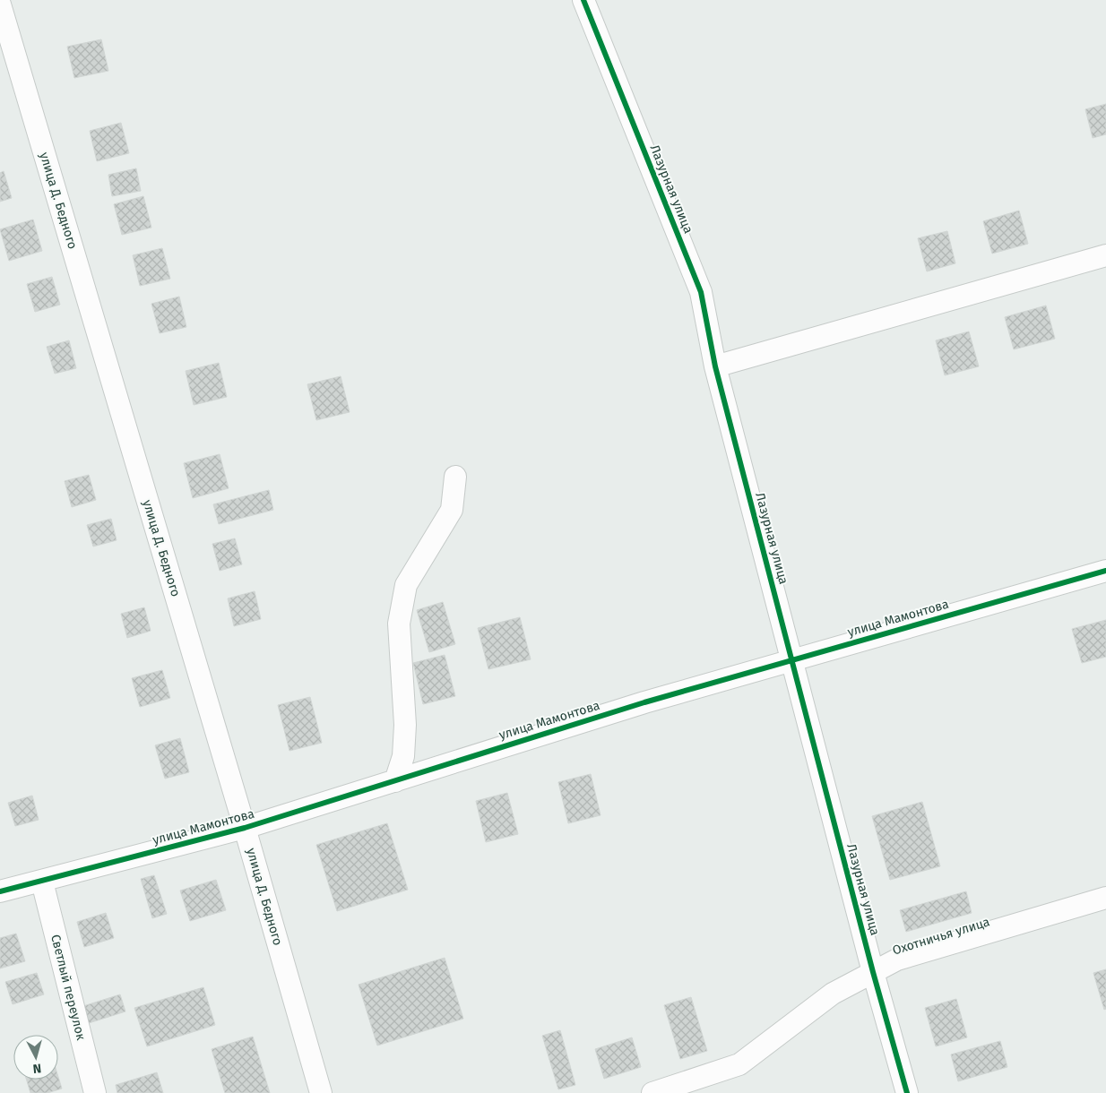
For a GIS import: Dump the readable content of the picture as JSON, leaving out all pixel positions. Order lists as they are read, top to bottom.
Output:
{
  "streets": {
    "street": [
      "Лазурная улица",
      "улица Д. Бедного",
      "улица Мамонтова",
      "Охотничья улица",
      "Светлый переулок"
    ]
  },
  "crossings": [
    ["Лазурная улица", "улица Мамонтова"],
    ["Лазурная улица", "Охотничья улица"],
    ["улица Д. Бедного", "улица Мамонтова"],
    ["улица Мамонтова", "Светлый переулок"]
  ],
  "north": "bottom"
}
